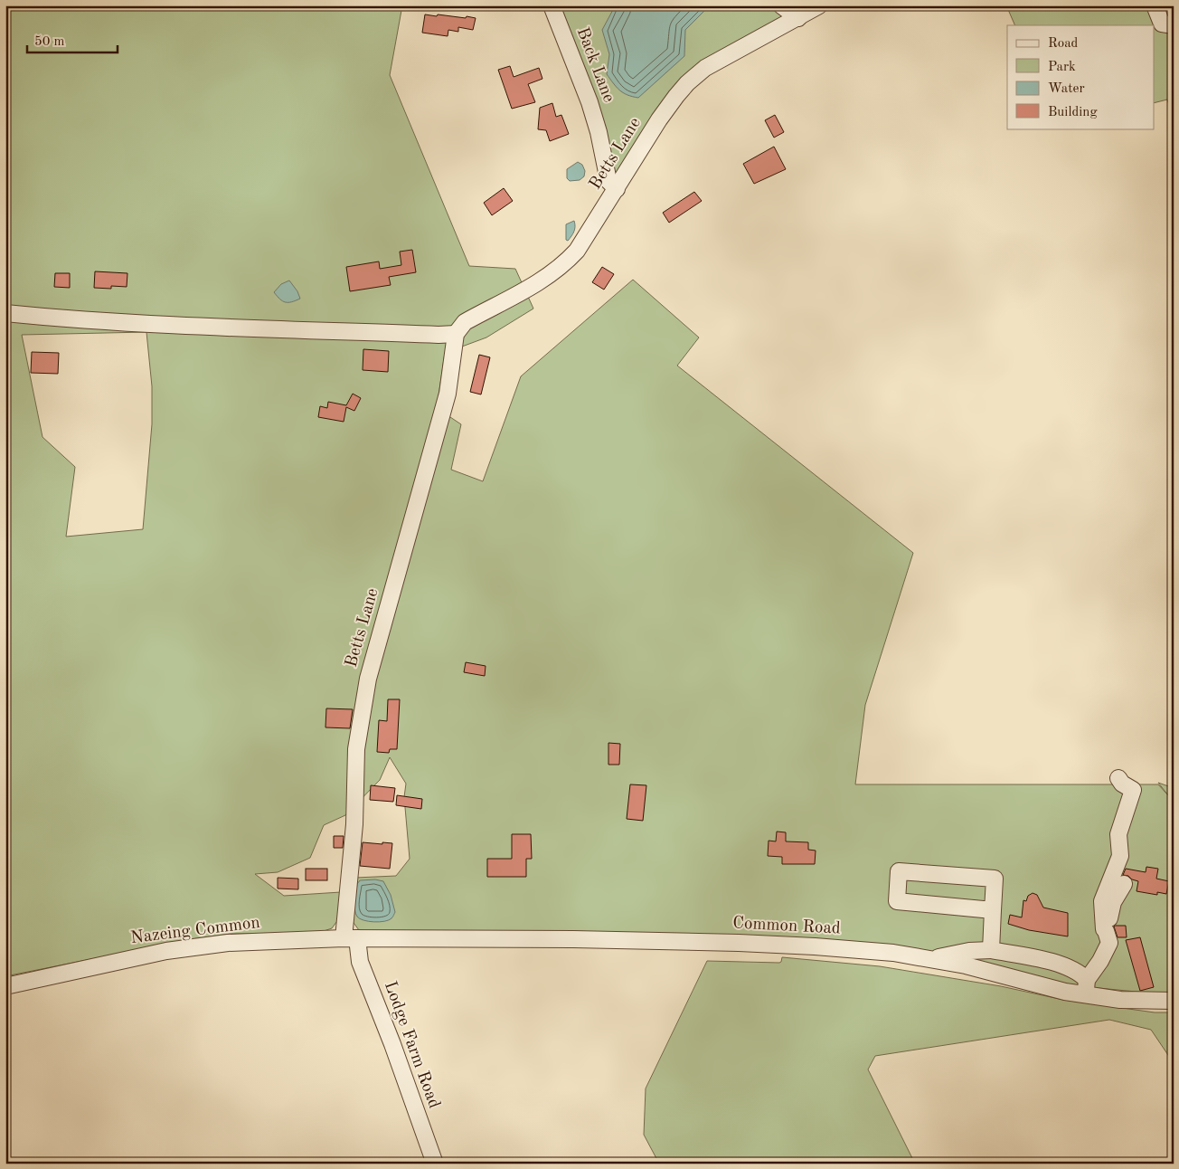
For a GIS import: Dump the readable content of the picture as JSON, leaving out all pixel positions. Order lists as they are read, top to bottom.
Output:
{
  "streets": {
    "street": [
      "Back Lane",
      "Betts Lane",
      "Common Road",
      "Nazeing Common",
      "Lodge Farm Road"
    ]
  },
  "crossings": [
    ["Back Lane", "Betts Lane"],
    ["Betts Lane", "Nazeing Common"],
    ["Betts Lane", "Lodge Farm Road"],
    ["Common Road", "Nazeing Common"],
    ["Nazeing Common", "Lodge Farm Road"]
  ],
  "legend": [
    "Road",
    "Park",
    "Water",
    "Building"
  ],
  "scale_bar": "50 m"
}
